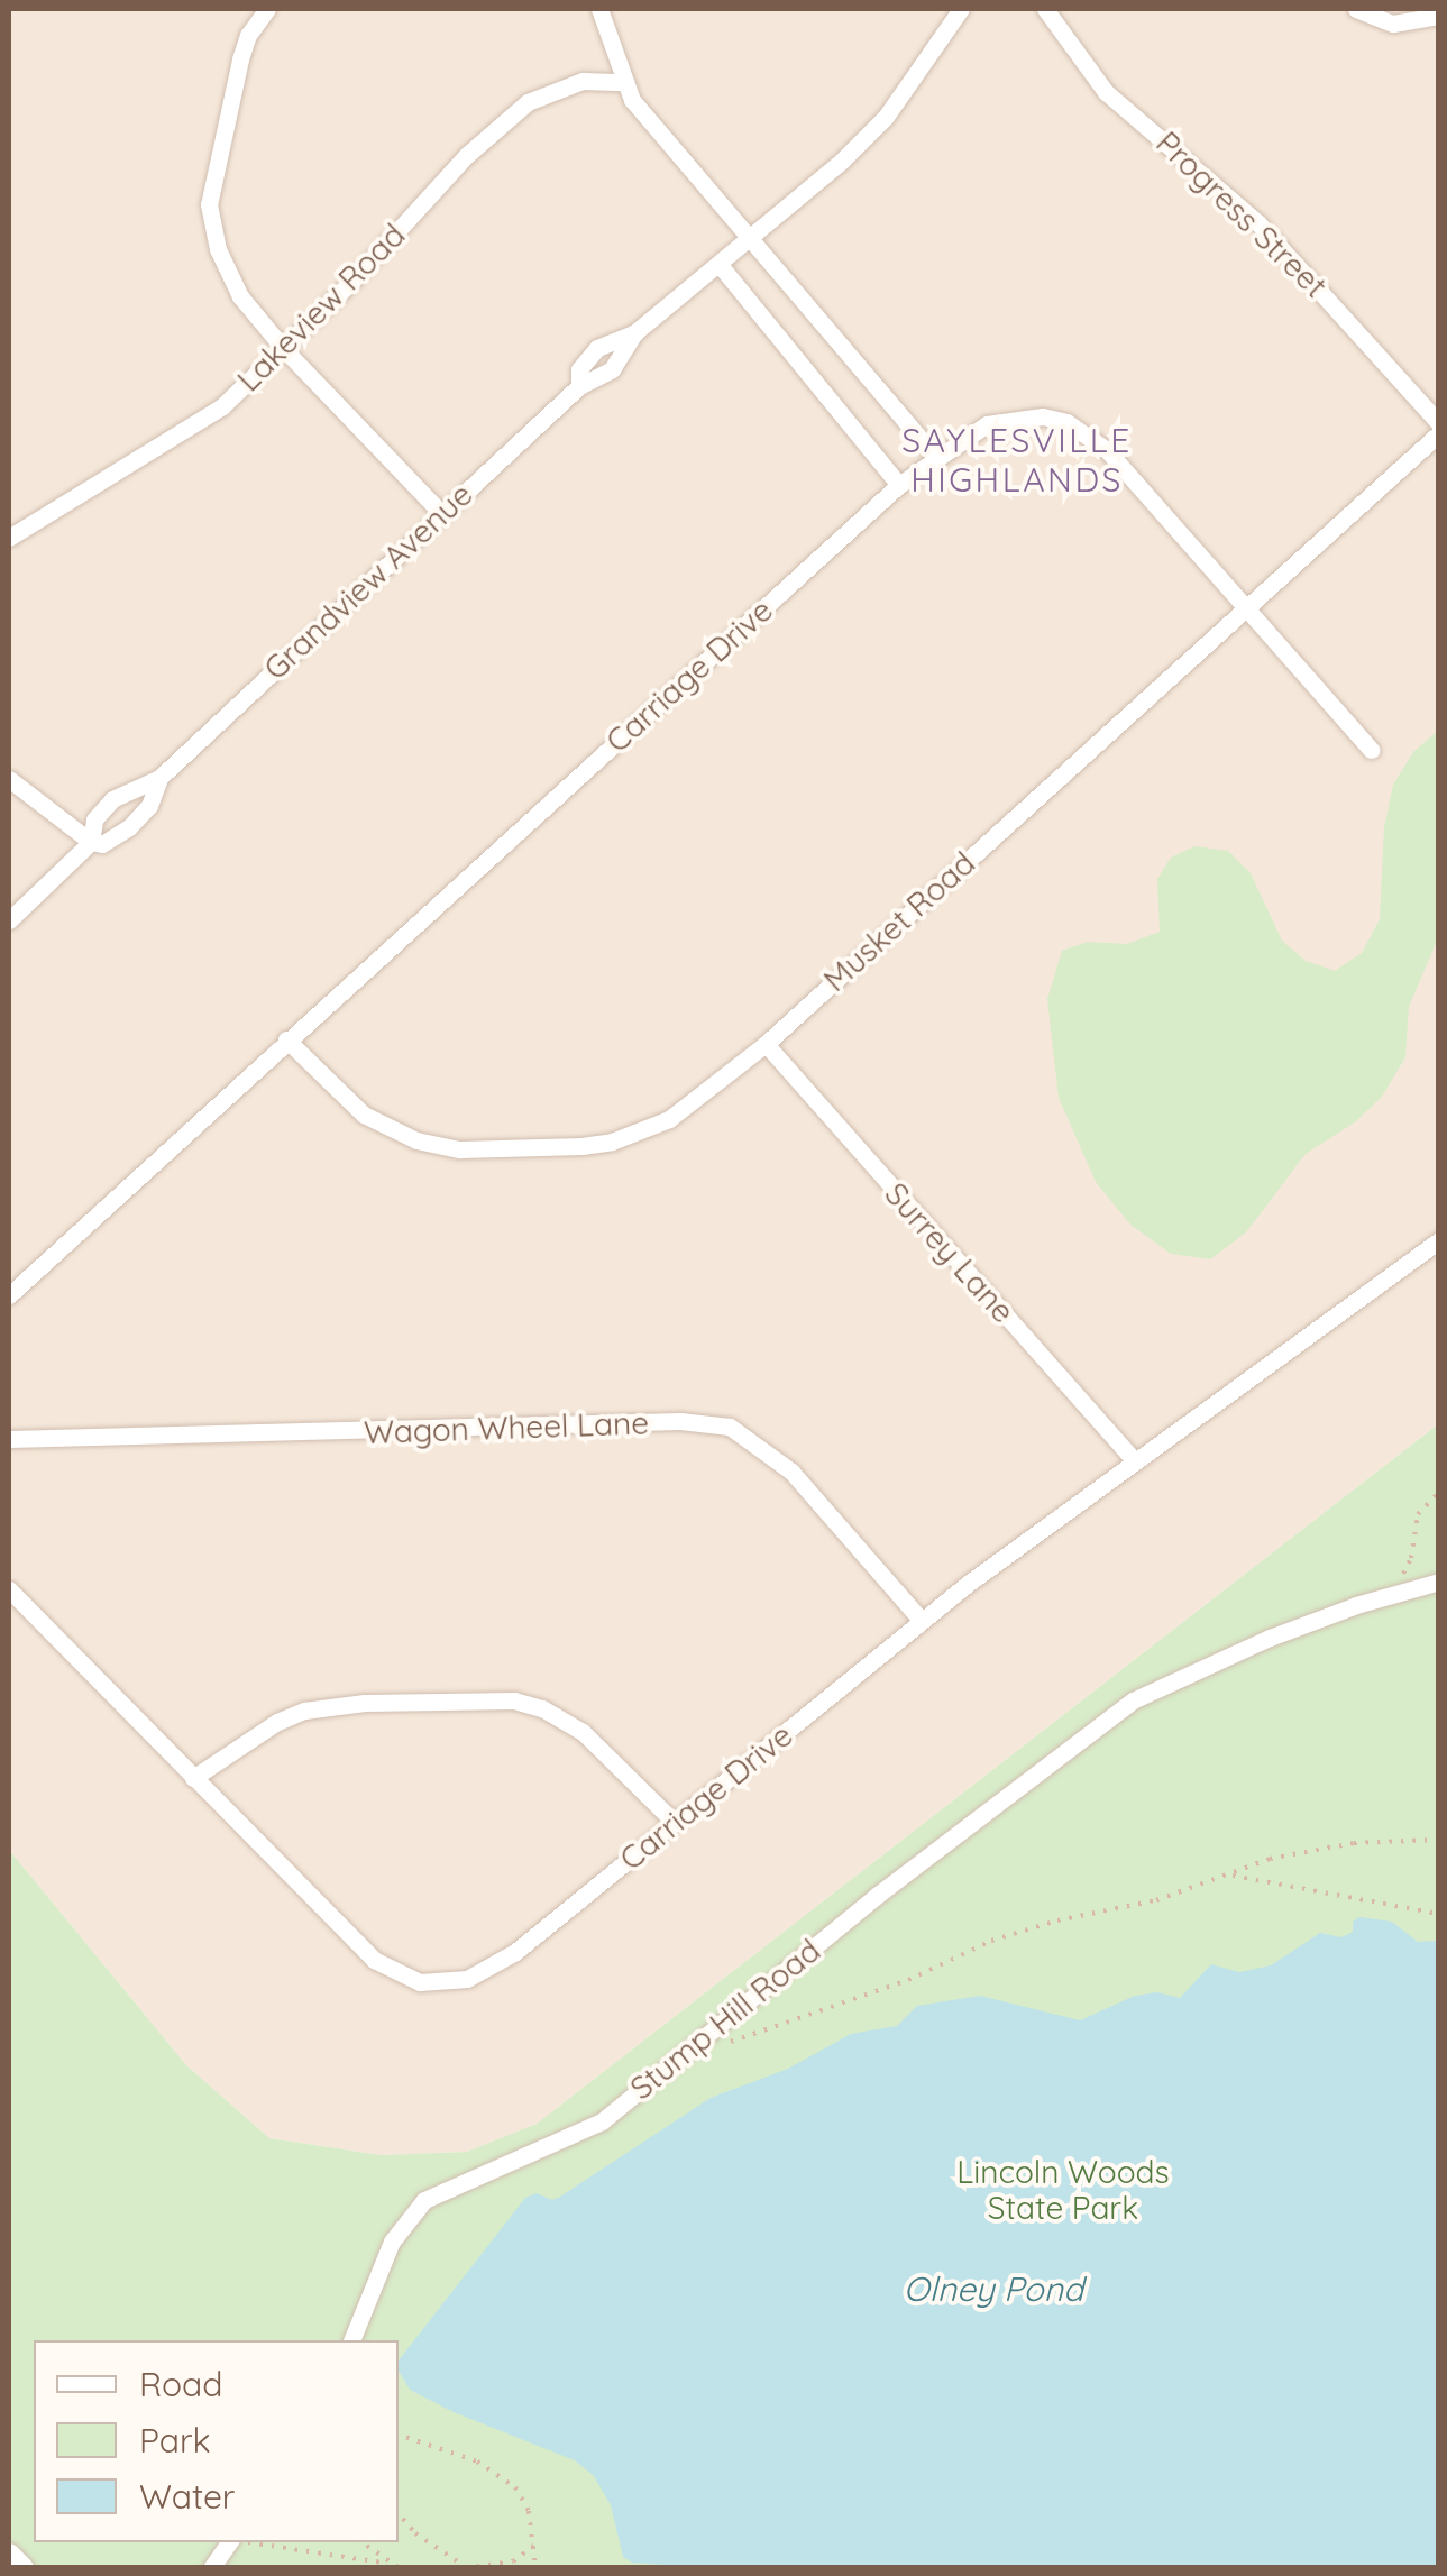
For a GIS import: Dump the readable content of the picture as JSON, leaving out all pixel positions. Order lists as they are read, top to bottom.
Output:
{
  "streets": {
    "street": [
      "Progress Street",
      "Lakeview Road",
      "Grandview Avenue",
      "Carriage Drive",
      "Musket Road",
      "Surrey Lane",
      "Wagon Wheel Lane",
      "Stump Hill Road"
    ]
  },
  "crossings": [
    ["Carriage Drive", "Musket Road"],
    ["Carriage Drive", "Surrey Lane"],
    ["Carriage Drive", "Wagon Wheel Lane"],
    ["Musket Road", "Surrey Lane"]
  ],
  "districts": ["SAYLESVILLE HIGHLANDS"],
  "water": ["Olney Pond"],
  "parks": ["Lincoln Woods State Park"],
  "legend": ["Road", "Park", "Water"]
}
